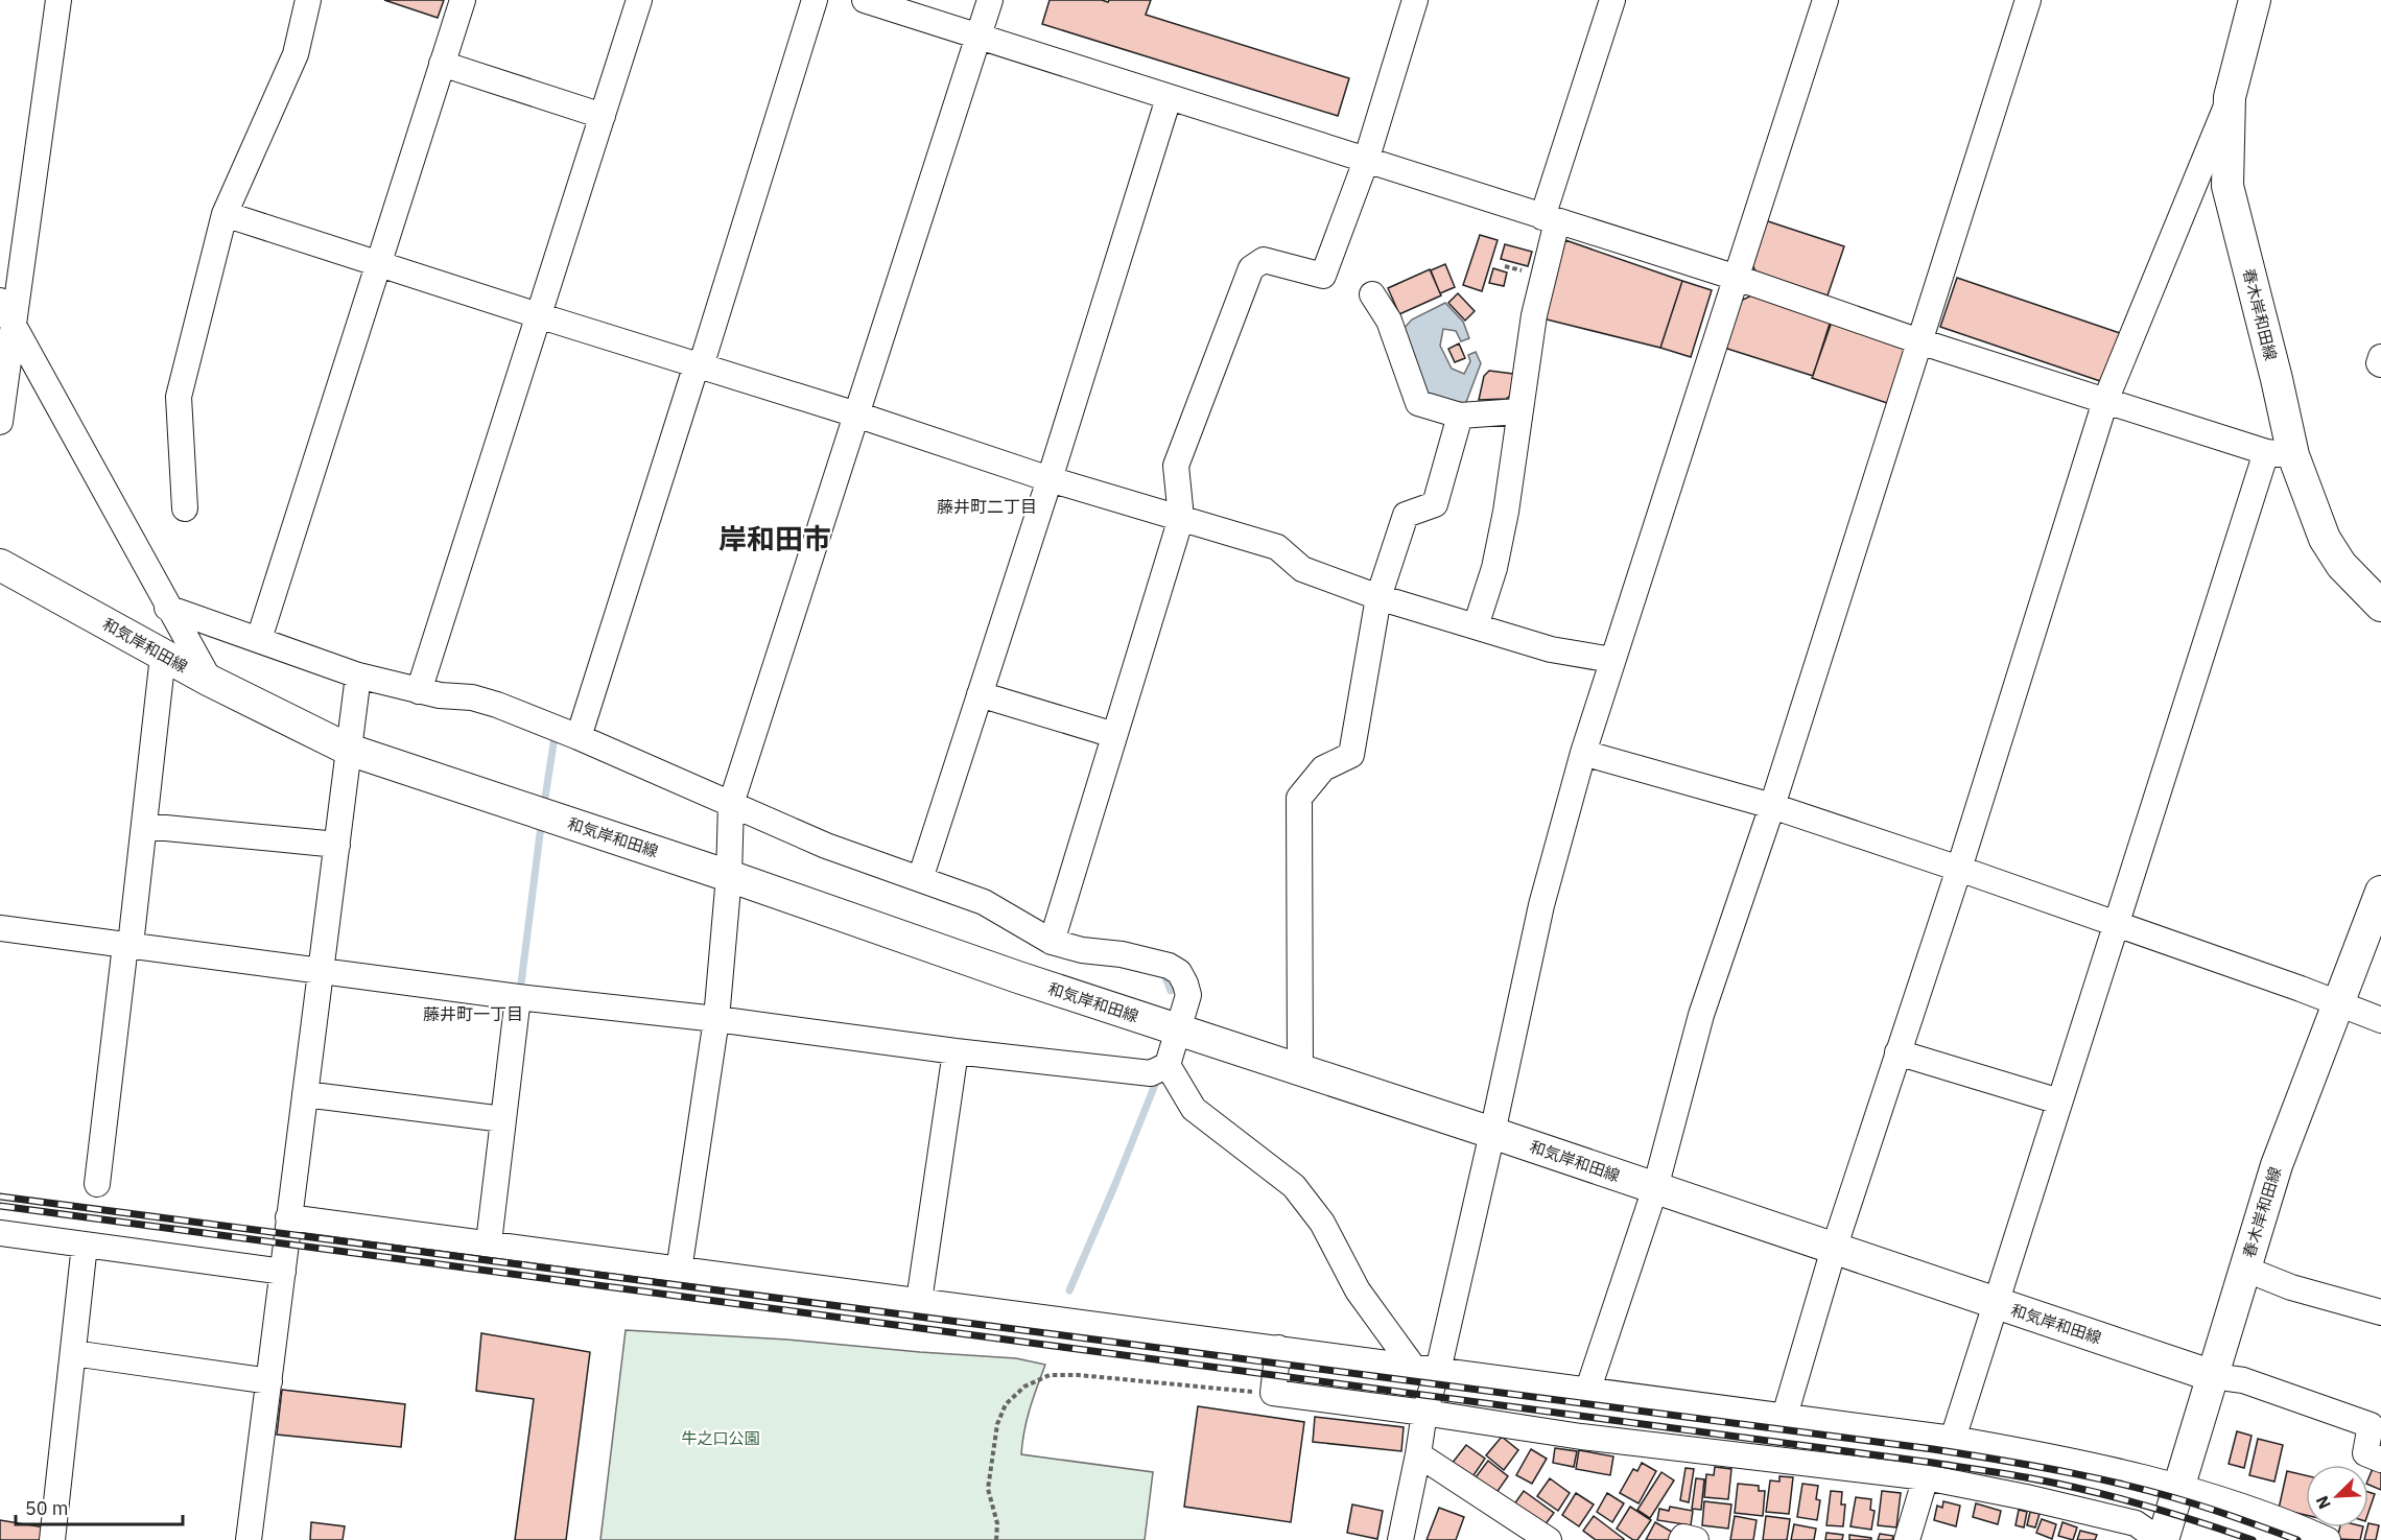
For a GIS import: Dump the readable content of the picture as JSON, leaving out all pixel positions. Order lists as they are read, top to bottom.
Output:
{
  "streets": {
    "main road": ["春木岸和田線", "和気岸和田線"]
  },
  "crossings": [
    ["春木岸和田線", "和気岸和田線"]
  ],
  "districts": ["藤井町二丁目", "岸和田市", "藤井町一丁目"],
  "parks": ["牛之口公園"],
  "scale_bar": "50 m",
  "north": "bottom left"
}
